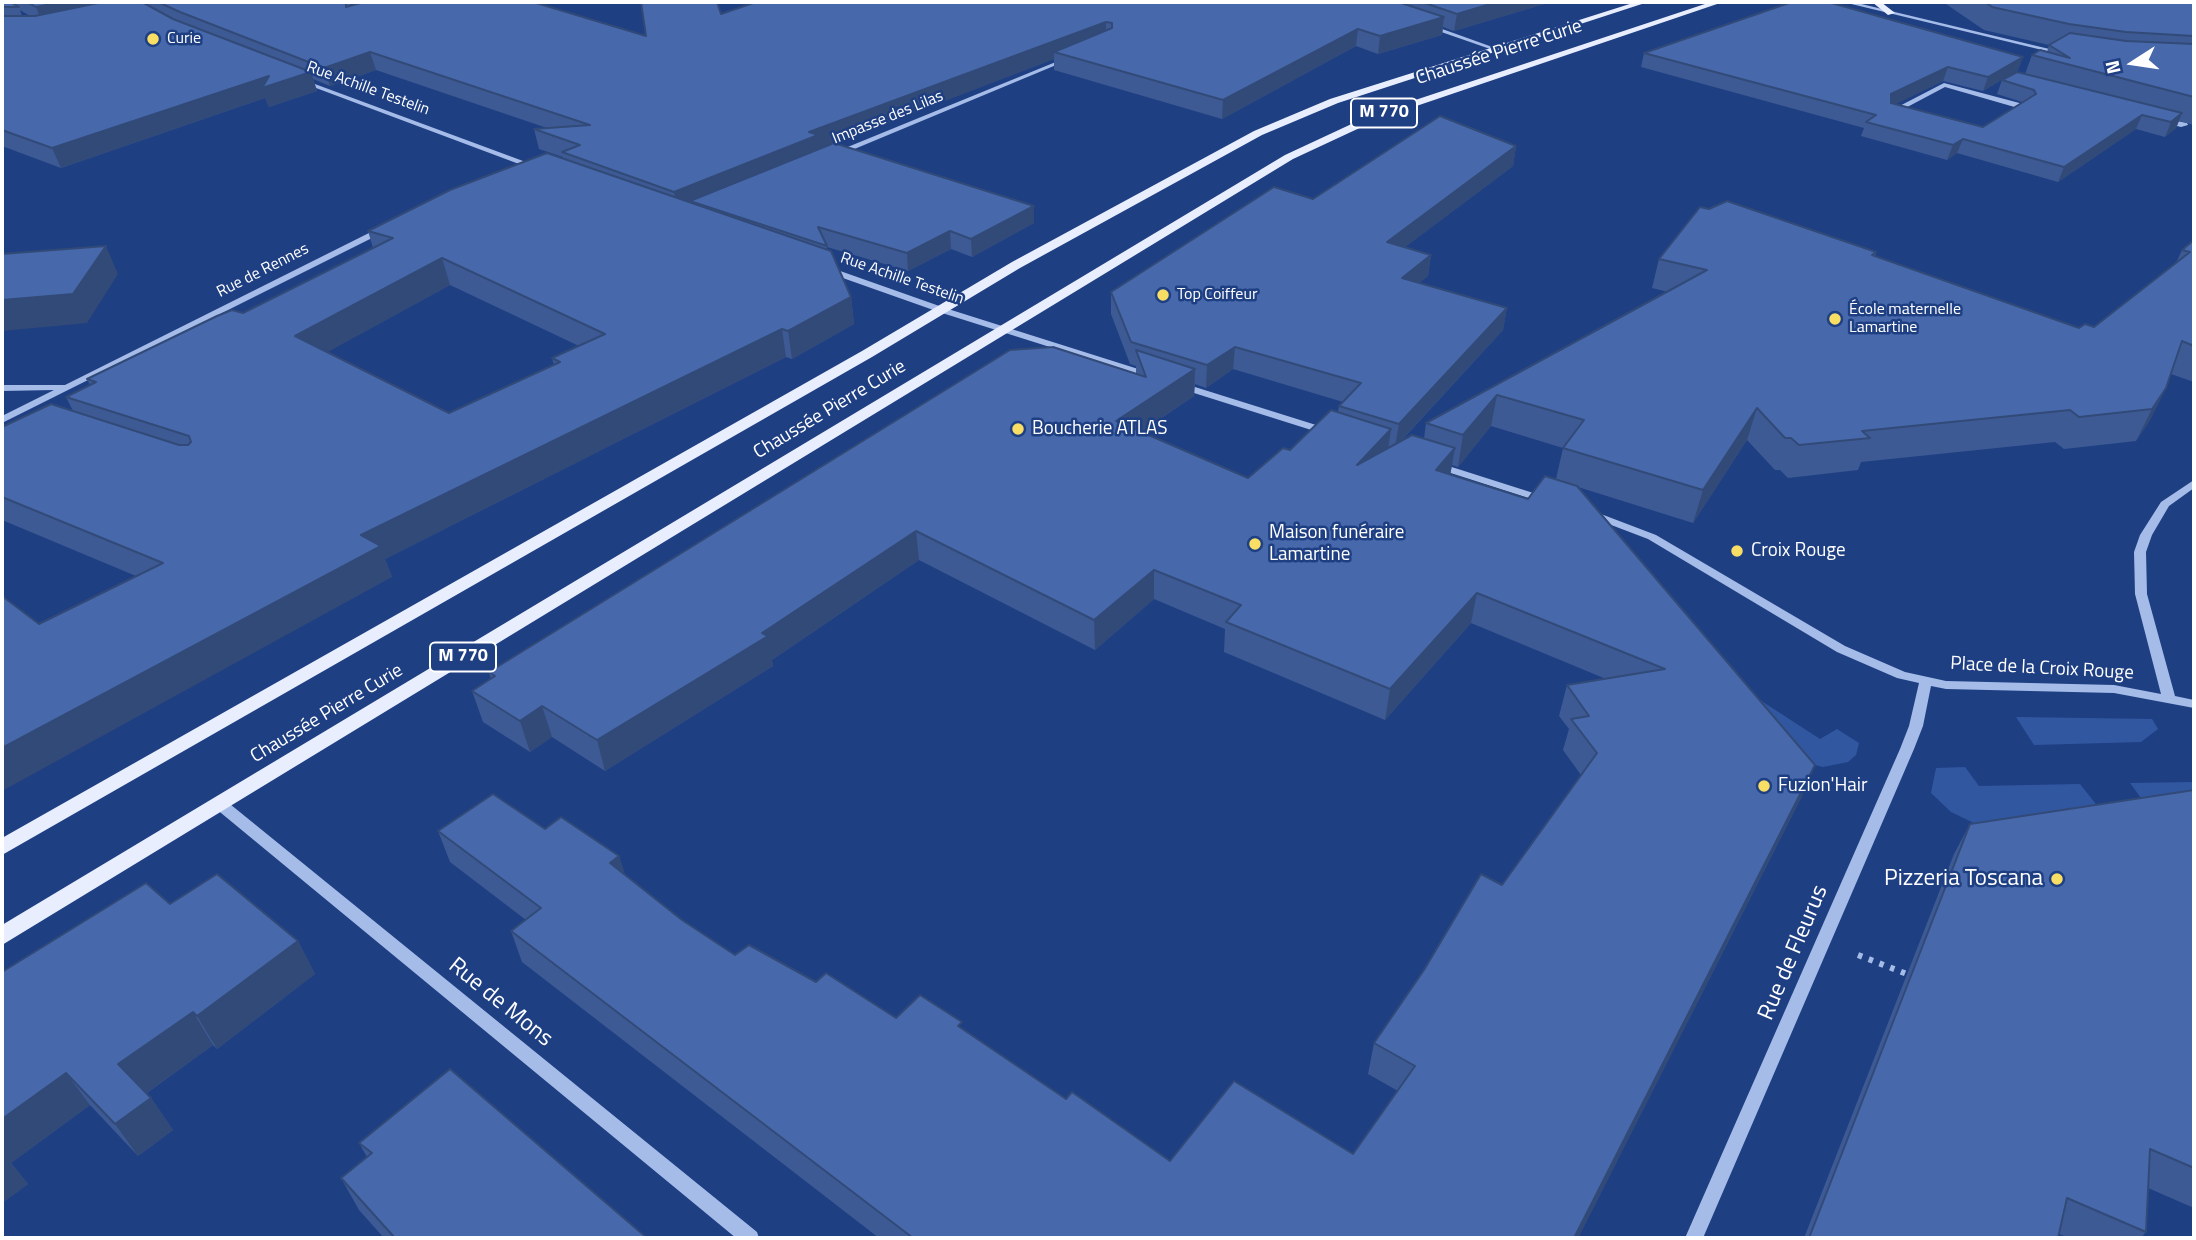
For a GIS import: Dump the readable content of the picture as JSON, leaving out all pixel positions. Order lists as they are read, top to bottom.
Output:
{
  "streets": {
    "main road": ["Chaussée Pierre Curie", "M 770"],
    "street": [
      "Rue Achille Testelin",
      "Impasse des Lilas",
      "Rue de Rennes",
      "Place de la Croix Rouge",
      "Rue de Fleurus",
      "Rue de Mons"
    ]
  },
  "crossings": [
    ["Chaussée Pierre Curie", "Rue Achille Testelin"],
    ["Chaussée Pierre Curie", "Rue de Mons"],
    ["Place de la Croix Rouge", "Rue de Fleurus"]
  ],
  "places": [
    "Curie",
    "Top Coiffeur",
    "École maternelle Lamartine",
    "Boucherie ATLAS",
    "Maison funéraire Lamartine",
    "Croix Rouge",
    "Fuzion'Hair",
    "Pizzeria Toscana"
  ],
  "north": "left"
}
